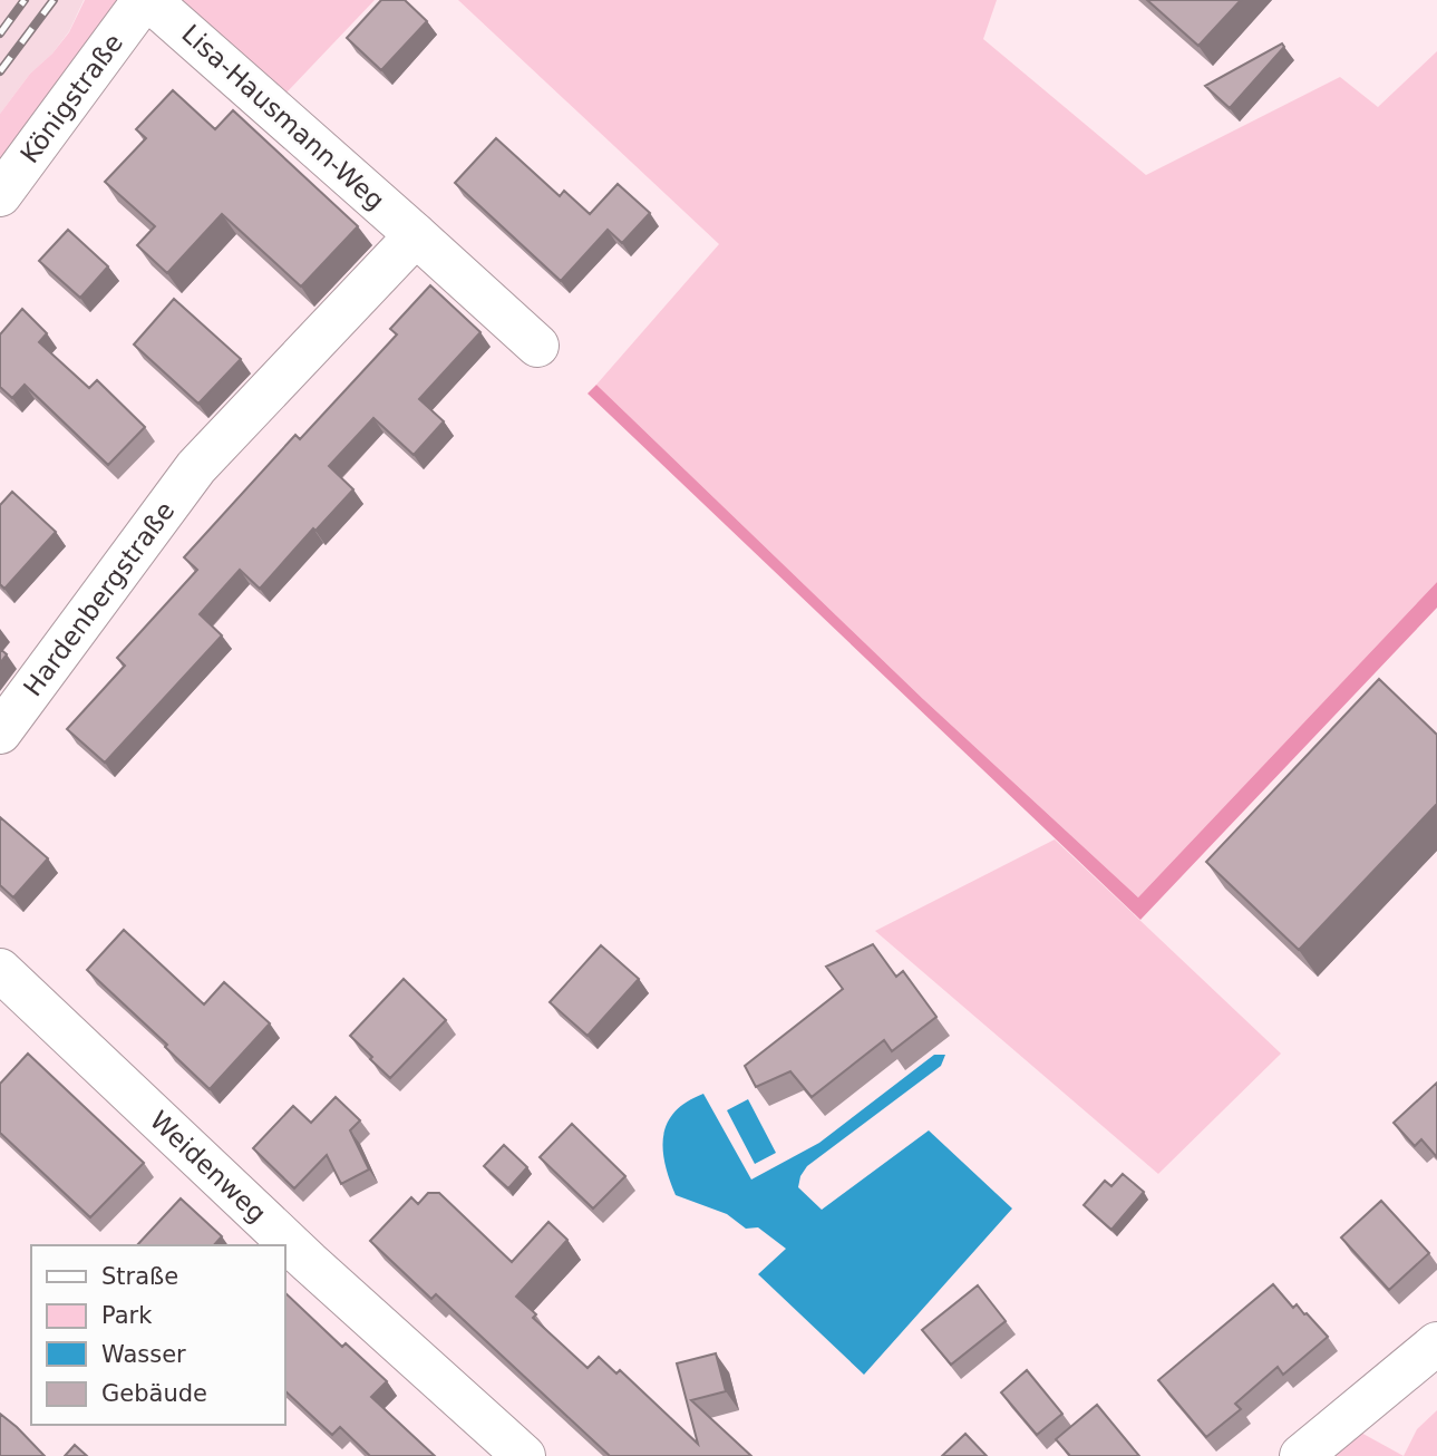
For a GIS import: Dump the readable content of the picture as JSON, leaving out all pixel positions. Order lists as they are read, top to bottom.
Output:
{
  "streets": {
    "street": [
      "Königstraße",
      "Lisa-Hausmann-Weg",
      "Hardenbergstraße",
      "Weidenweg"
    ]
  },
  "crossings": [
    ["Königstraße", "Lisa-Hausmann-Weg"],
    ["Lisa-Hausmann-Weg", "Hardenbergstraße"]
  ],
  "legend": [
    "Straße",
    "Park",
    "Wasser",
    "Gebäude"
  ]
}
